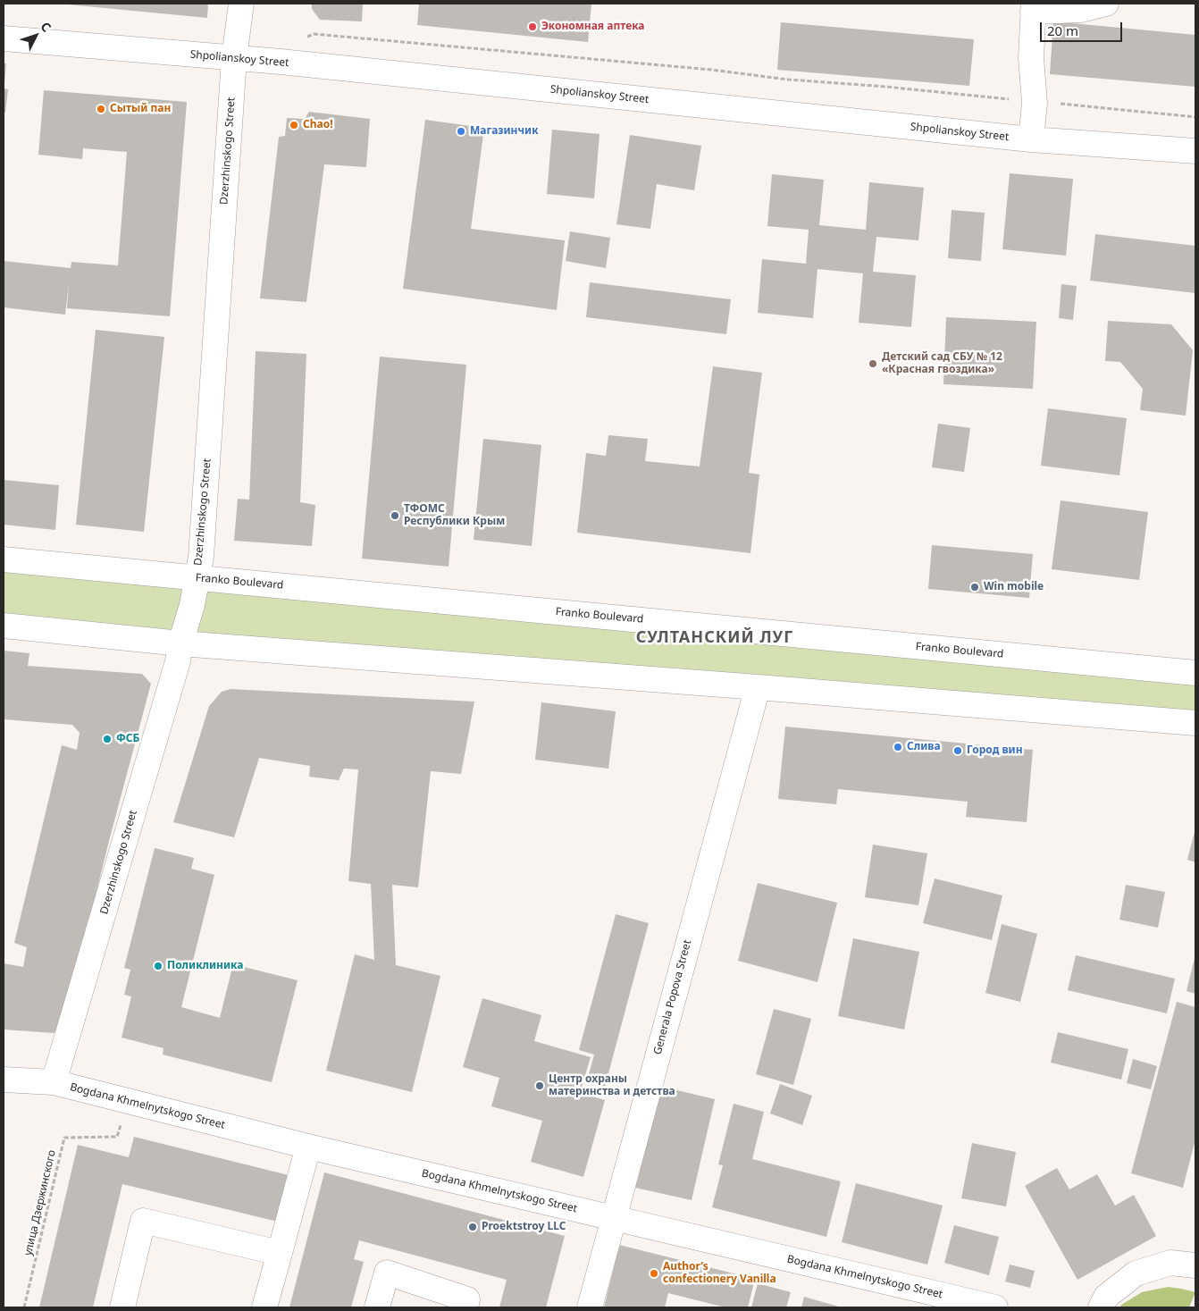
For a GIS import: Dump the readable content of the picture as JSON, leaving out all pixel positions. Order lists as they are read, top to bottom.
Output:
{
  "streets": {
    "street": [
      "Shpolianskoy Street",
      "Dzerzhinskogo Street",
      "Franko Boulevard",
      "Generala Popova Street",
      "Bogdana Khmelnytskogo Street"
    ],
    "path": ["улица Дзержинского"]
  },
  "crossings": [
    ["Shpolianskoy Street", "Dzerzhinskogo Street"],
    ["Dzerzhinskogo Street", "Franko Boulevard"],
    ["Dzerzhinskogo Street", "Bogdana Khmelnytskogo Street"],
    ["Generala Popova Street", "Bogdana Khmelnytskogo Street"],
    ["Bogdana Khmelnytskogo Street", "улица Дзержинского"]
  ],
  "districts": ["СУЛТАНСКИЙ ЛУГ"],
  "places": [
    "Экономная аптека",
    "Сытый пан",
    "Chao!",
    "Магазинчик",
    "Детский сад СБУ № 12 «Красная гвоздика»",
    "ТФОМС Республики Крым",
    "Win mobile",
    "ФСБ",
    "Слива",
    "Город вин",
    "Поликлиника",
    "Центр охраны материнства и детства",
    "Proektstroy LLC",
    "Author’s confectionery Vanilla"
  ],
  "scale_bar": "20 m",
  "north": "top right"
}
